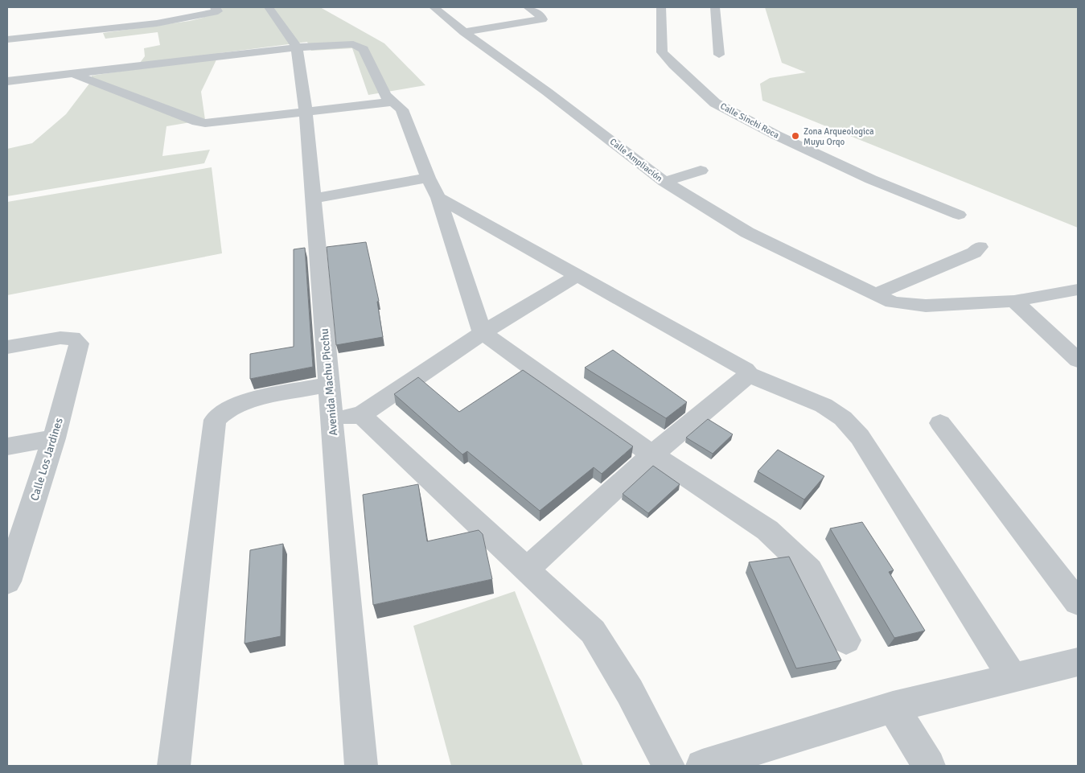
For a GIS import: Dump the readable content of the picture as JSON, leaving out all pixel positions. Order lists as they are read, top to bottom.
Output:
{
  "streets": {
    "street": [
      "Calle Sinchi Roca",
      "Calle Ampliación",
      "Avenida Machu Picchu",
      "Calle Los Jardines"
    ]
  },
  "places": ["Zona Arqueologica Muyu Orqo"]
}
